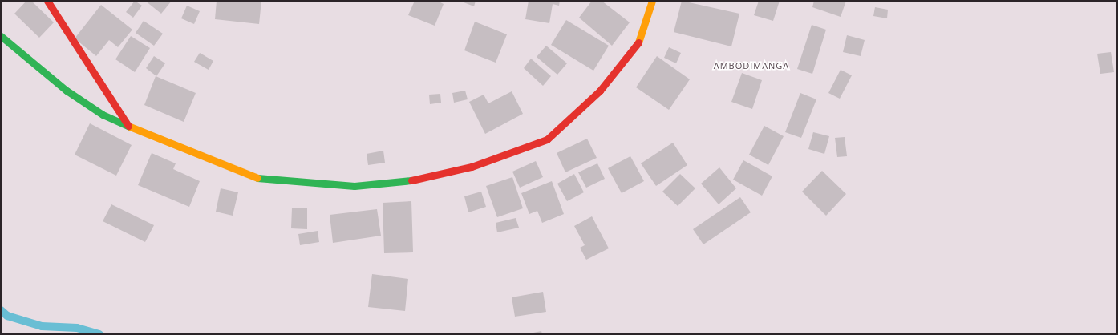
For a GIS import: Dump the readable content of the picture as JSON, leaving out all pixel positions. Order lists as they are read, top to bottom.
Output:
{
  "districts": ["AMBODIMANGA"]
}
